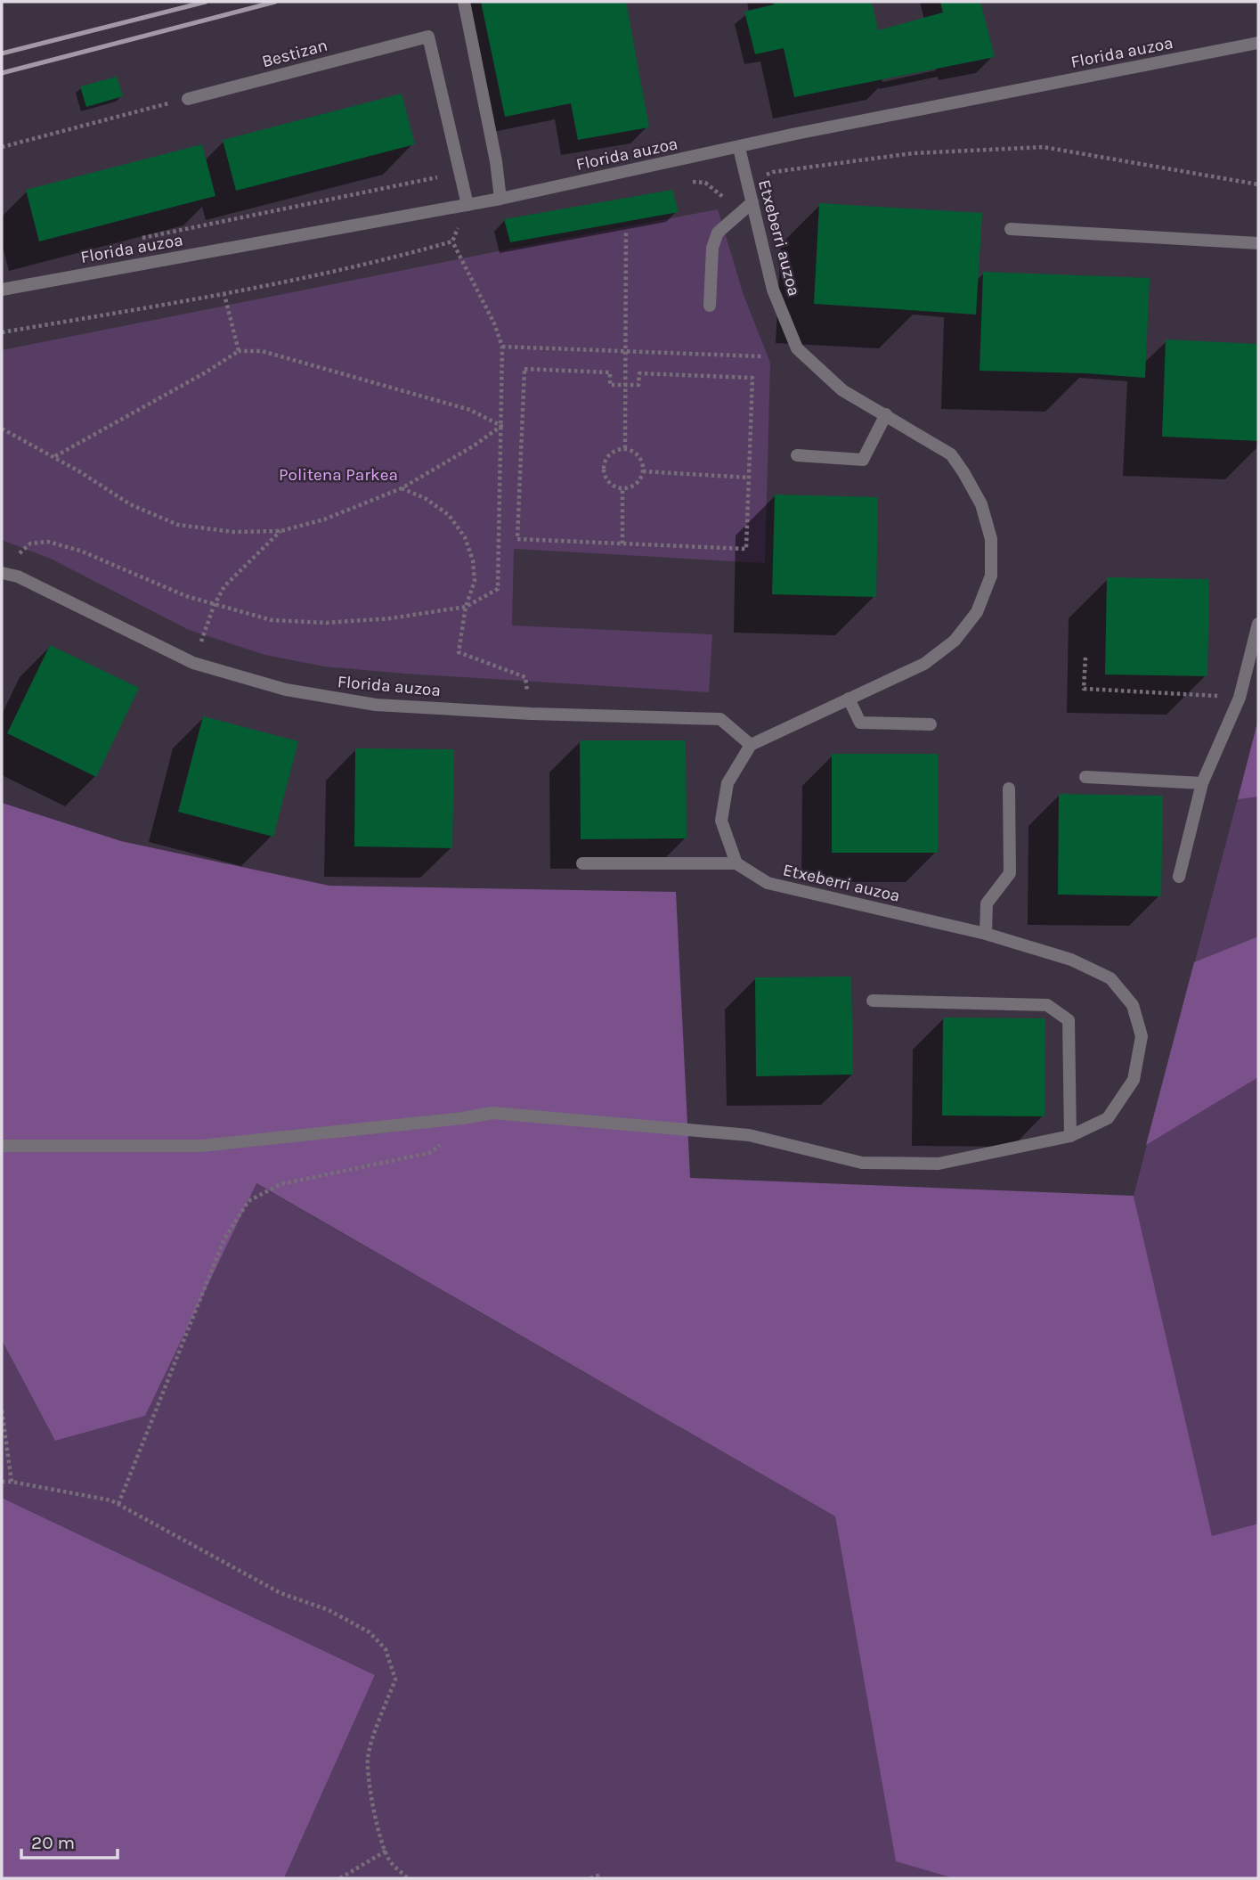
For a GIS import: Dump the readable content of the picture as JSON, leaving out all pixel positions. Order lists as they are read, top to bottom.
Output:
{
  "streets": {
    "street": ["Florida auzoa", "Bestizan", "Etxeberri auzoa"]
  },
  "crossings": [
    ["Florida auzoa", "Bestizan"],
    ["Florida auzoa", "Etxeberri auzoa"]
  ],
  "parks": ["Politena Parkea"],
  "scale_bar": "20 m"
}
